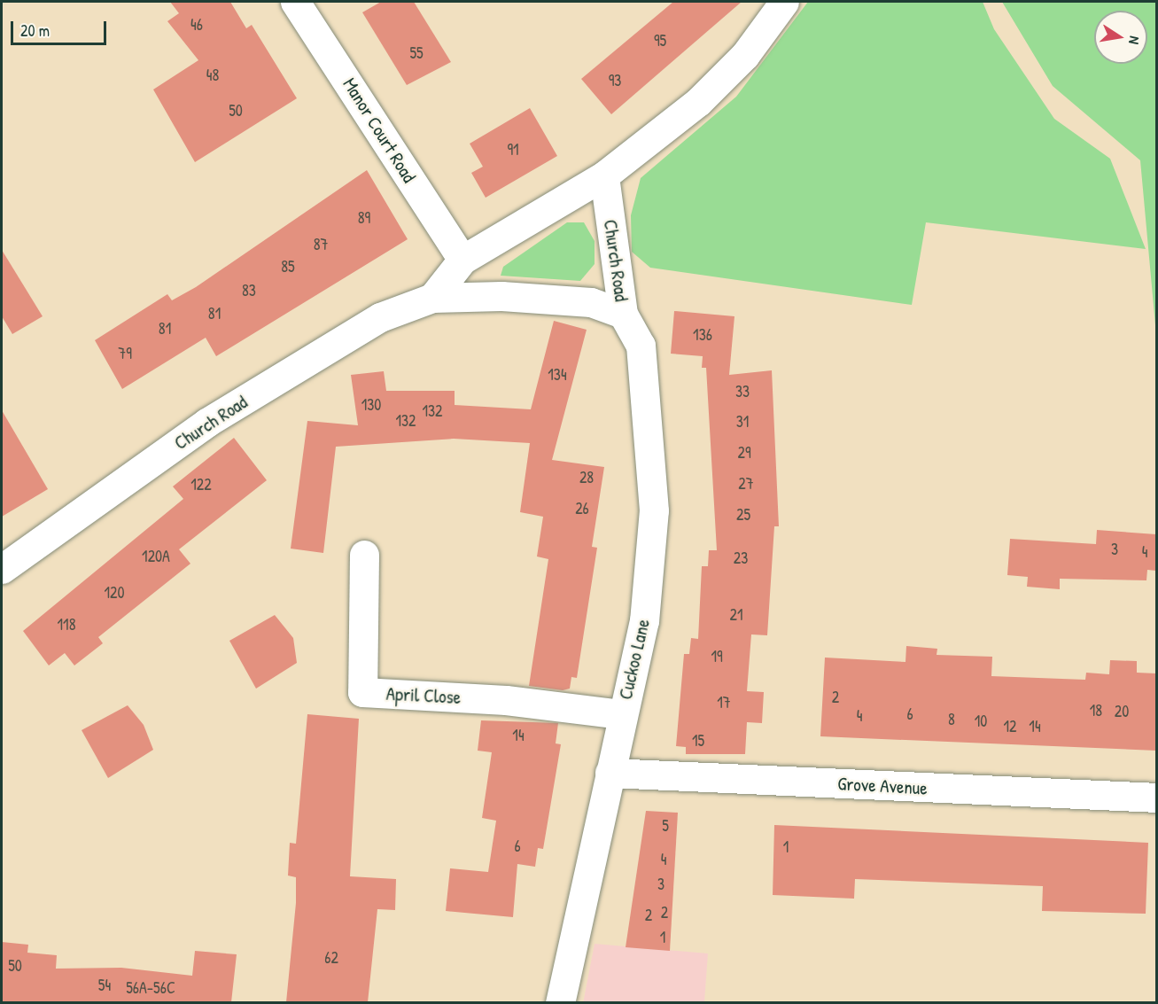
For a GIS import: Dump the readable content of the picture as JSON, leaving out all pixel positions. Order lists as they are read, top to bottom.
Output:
{
  "streets": {
    "street": [
      "Manor Court Road",
      "Church Road",
      "Cuckoo Lane",
      "April Close",
      "Grove Avenue"
    ]
  },
  "crossings": [
    ["Church Road", "Cuckoo Lane"],
    ["Cuckoo Lane", "April Close"],
    ["Cuckoo Lane", "Grove Avenue"]
  ],
  "house_numbers": [
    "46",
    "95",
    "55",
    "48",
    "93",
    "50",
    "91",
    "89",
    "87",
    "85",
    "83",
    "81",
    "81",
    "136",
    "79",
    "134",
    "33",
    "130",
    "132",
    "132",
    "31",
    "29",
    "28",
    "27",
    "122",
    "26",
    "25",
    "3",
    "4",
    "120A",
    "23",
    "120",
    "21",
    "118",
    "19",
    "2",
    "17",
    "18",
    "20",
    "6",
    "4",
    "8",
    "10",
    "12",
    "14",
    "14",
    "15",
    "5",
    "6",
    "1",
    "4",
    "3",
    "2",
    "2",
    "1",
    "62",
    "50",
    "54",
    "56A-56C"
  ],
  "scale_bar": "20 m",
  "north": "right"
}
